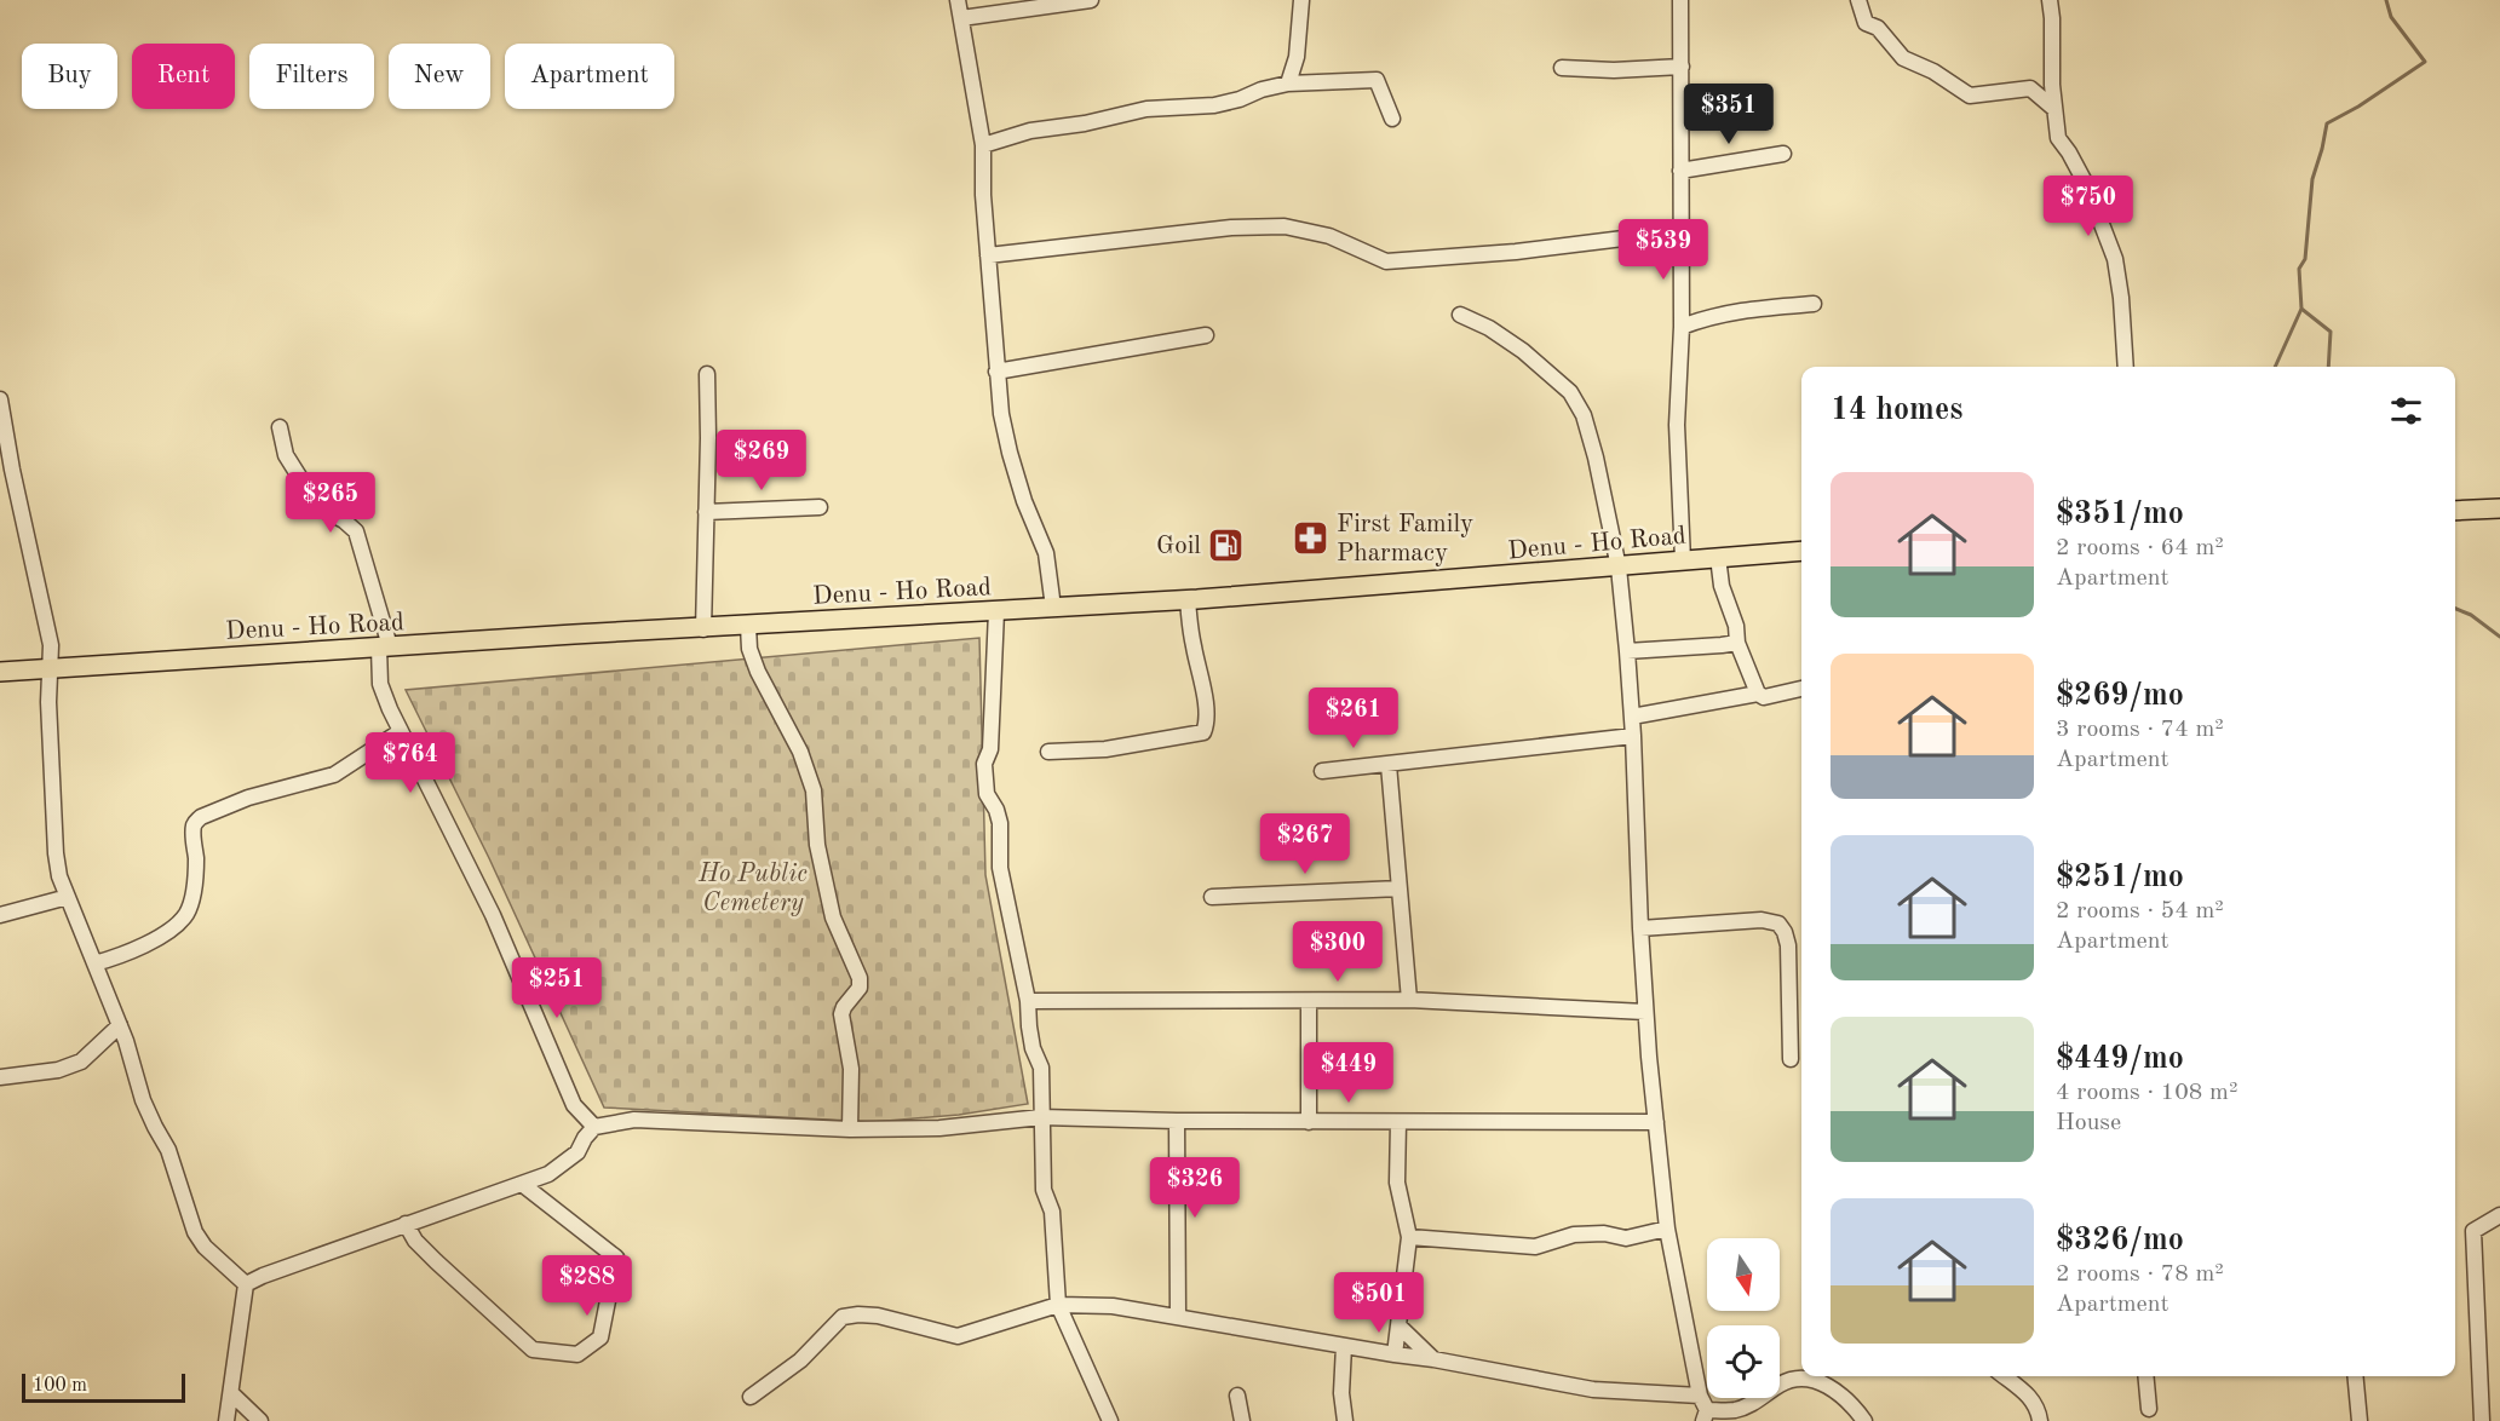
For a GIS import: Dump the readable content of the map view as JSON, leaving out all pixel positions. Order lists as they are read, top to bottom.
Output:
{
  "streets": {
    "main road": ["Denu - Ho Road"]
  },
  "parks": ["Ho Public Cemetery"],
  "places": {
    "pharmacy": ["First Family Pharmacy"],
    "fuel station": ["Goil"]
  },
  "scale_bar": "100 m",
  "north": "bottom",
  "page": {
    "chip": [
      "Buy",
      "Rent",
      "Filters",
      "New",
      "Apartment"
    ],
    "price": [
      "$351",
      "$750",
      "$539",
      "$269",
      "$265",
      "$261",
      "$764",
      "$267",
      "$300",
      "$251",
      "$449",
      "$326",
      "$288",
      "$501"
    ],
    "heading": "14 homes",
    "list": [
      {
        "name": "$351/mo",
        "note": "2 rooms · 64 m² · Apartment"
      },
      {
        "name": "$269/mo",
        "note": "3 rooms · 74 m² · Apartment"
      },
      {
        "name": "$251/mo",
        "note": "2 rooms · 54 m² · Apartment"
      },
      {
        "name": "$449/mo",
        "note": "4 rooms · 108 m² · House"
      },
      {
        "name": "$326/mo",
        "note": "2 rooms · 78 m² · Apartment"
      }
    ],
    "scale": "100 m"
  }
}
